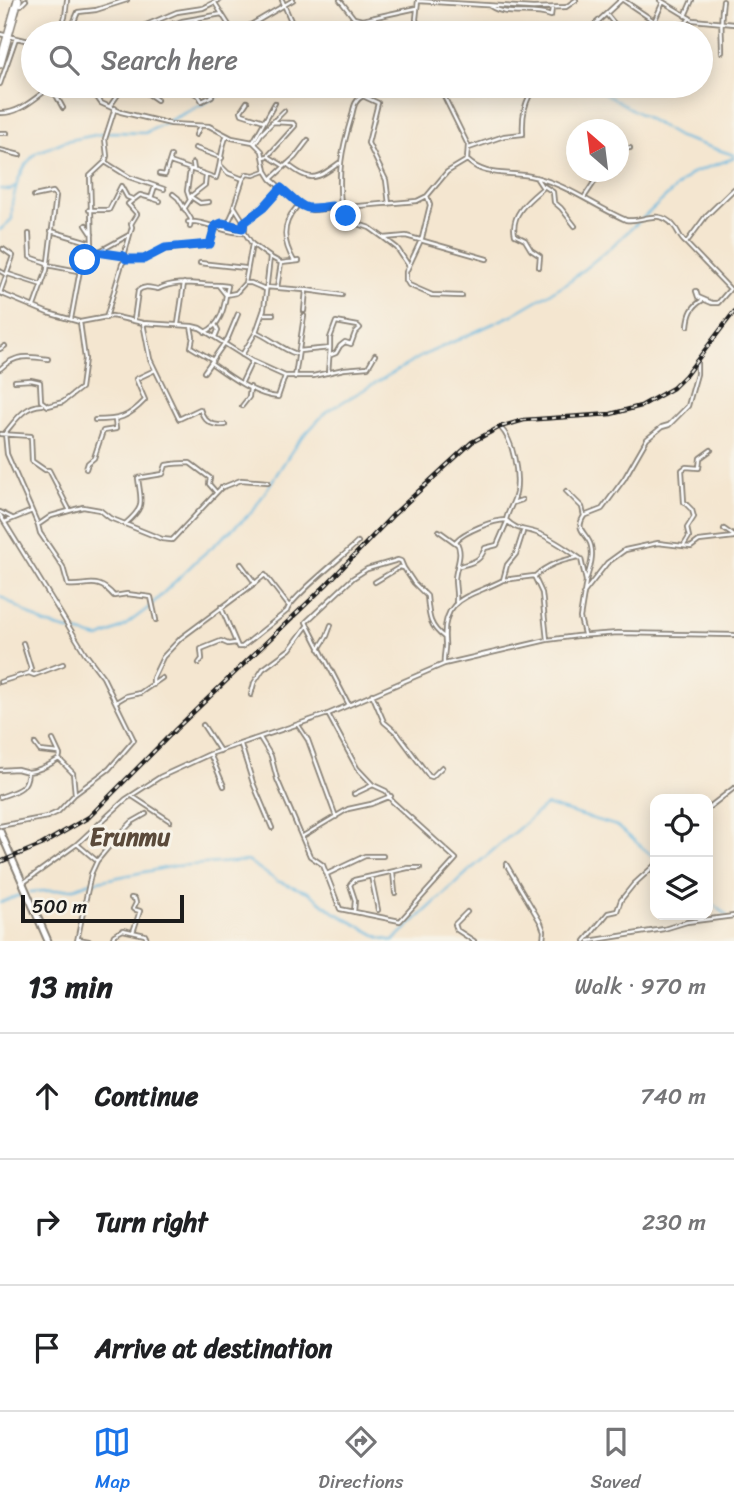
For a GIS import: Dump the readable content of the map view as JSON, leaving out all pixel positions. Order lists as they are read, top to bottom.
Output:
{
  "districts": ["Erunmu"],
  "scale_bar": "500 m",
  "north": "top left",
  "page": {
    "search": "Search here",
    "scale": "500 m",
    "heading": ["13 min", "Walk · 970 m"],
    "list": [
      ["Continue", "740 m"],
      ["Turn right", "230 m"],
      "Arrive at destination"
    ],
    "nav": ["Map", "Directions", "Saved"]
  }
}
